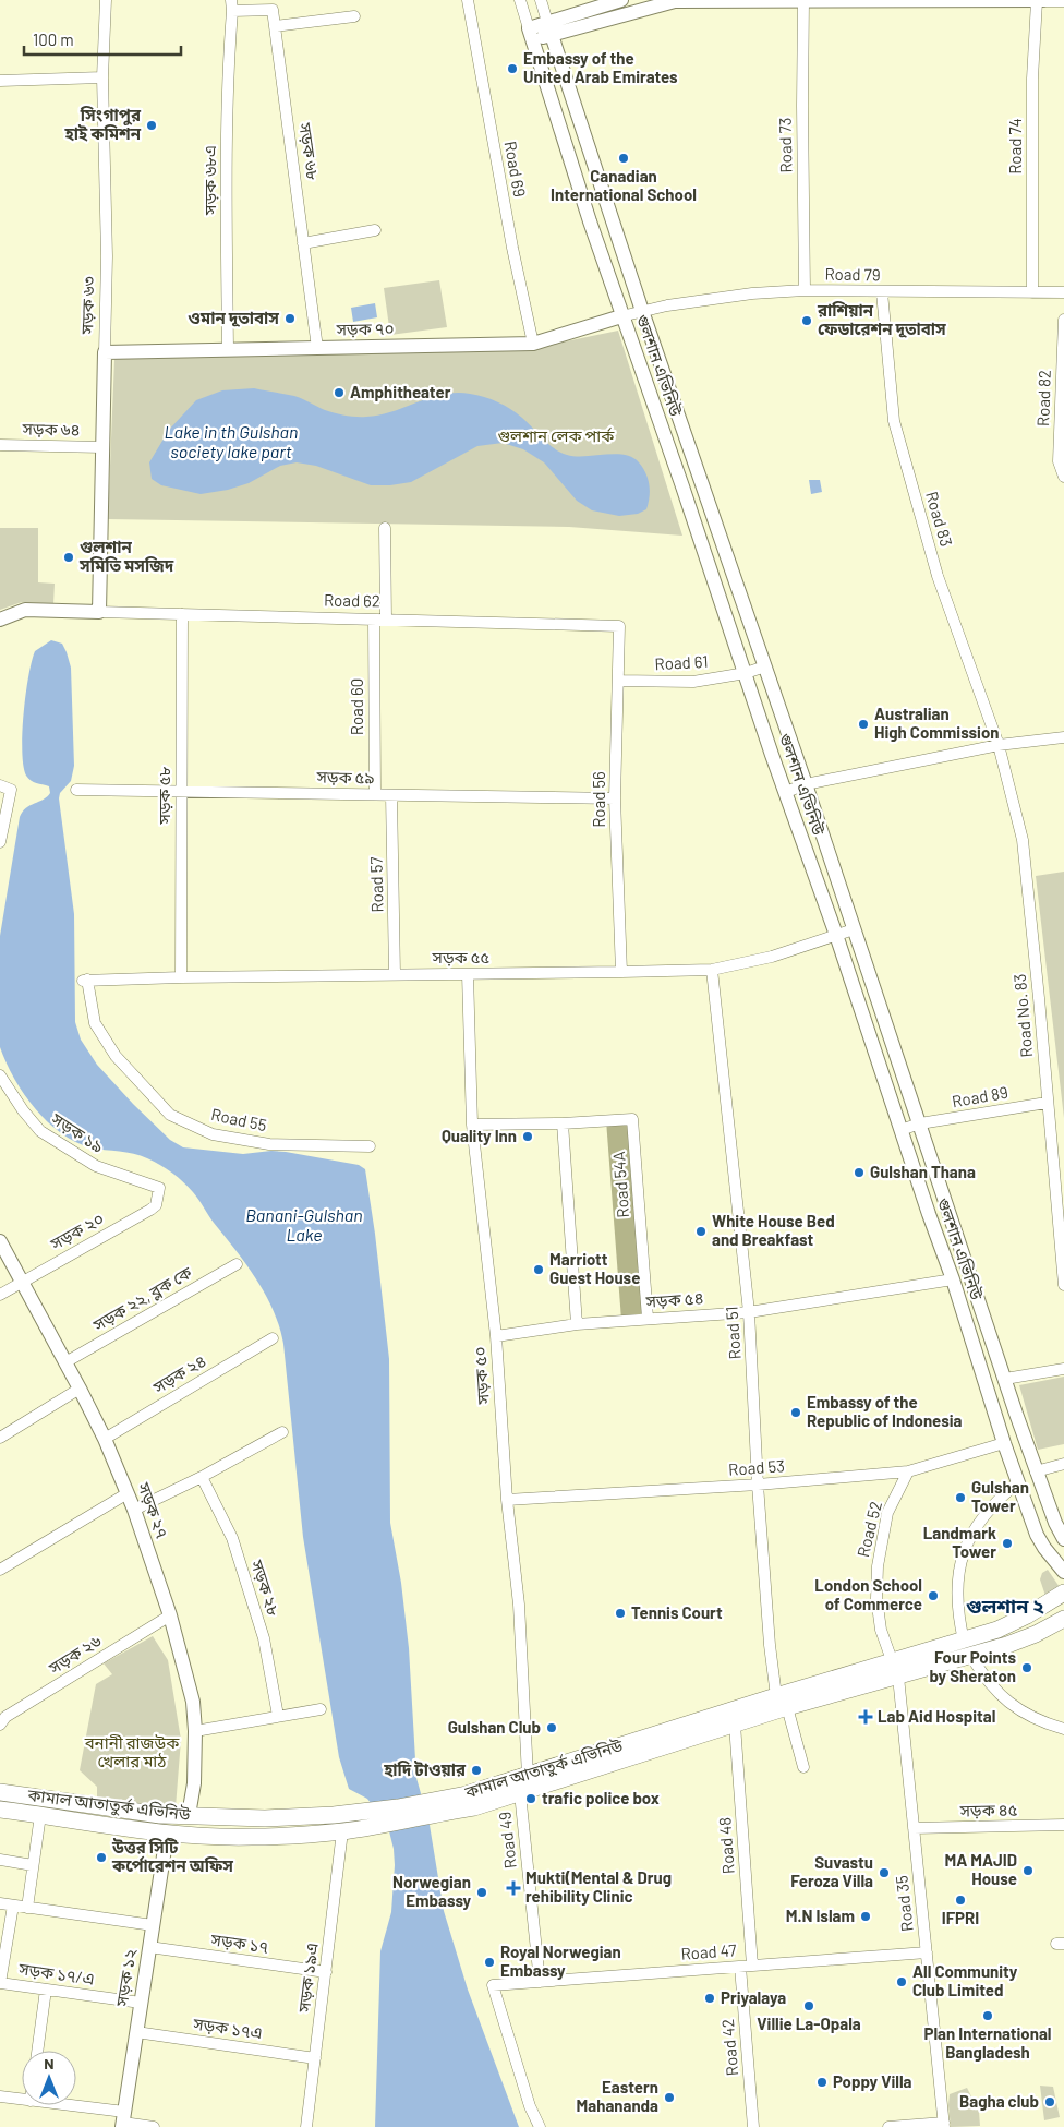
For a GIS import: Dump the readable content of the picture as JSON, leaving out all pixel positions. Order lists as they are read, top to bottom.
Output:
{
  "streets": {
    "main road": ["কামাল আতাতুর্ক এভিনিউ"],
    "street": [
      "Road 73",
      "Road 74",
      "সড়ক ৬৮",
      "Road 69",
      "সড়ক ৬৮এ",
      "Road 79",
      "সড়ক ৬৩",
      "সড়ক ৭০",
      "গুলশান এভিনিউ",
      "Road 82",
      "সড়ক ৬৪",
      "Road 83",
      "Road 62",
      "Road 61",
      "Road 60",
      "সড়ক ৫৯",
      "সড়ক ৫৮",
      "Road 56",
      "Road 57",
      "সড়ক ৫৫",
      "Road No. 83",
      "Road 89",
      "Road 55",
      "সড়ক ১৯",
      "Road 54A",
      "সড়ক ২০",
      "সড়ক ২২, ব্লক কে",
      "সড়ক ৫৪",
      "Road 51",
      "সড়ক ২৪",
      "সড়ক ৫০",
      "Road 53",
      "সড়ক ২৭",
      "Road 52",
      "সড়ক ২৮",
      "সড়ক ২৬",
      "সড়ক ৪৫",
      "Road 49",
      "Road 48",
      "Road 35",
      "সড়ক ১৭",
      "Road 47",
      "সড়ক ১৭/এ",
      "সড়ক ১২",
      "সড়ক ১৯এ",
      "সড়ক ১৭এ",
      "Road 42"
    ]
  },
  "crossings": [
    ["Road 73", "Road 79"],
    ["Road 74", "Road 79"],
    ["সড়ক ৬৮", "সড়ক ৭০"],
    ["Road 69", "সড়ক ৭০"],
    ["সড়ক ৬৮এ", "সড়ক ৭০"],
    ["Road 79", "সড়ক ৭০"],
    ["Road 79", "গুলশান এভিনিউ"],
    ["Road 79", "Road 83"],
    ["সড়ক ৬৩", "সড়ক ৭০"],
    ["সড়ক ৬৩", "সড়ক ৬৪"],
    ["সড়ক ৬৩", "Road 62"],
    ["সড়ক ৭০", "গুলশান এভিনিউ"],
    ["গুলশান এভিনিউ", "Road 61"],
    ["গুলশান এভিনিউ", "সড়ক ৫৫"],
    ["গুলশান এভিনিউ", "Road 89"],
    ["গুলশান এভিনিউ", "সড়ক ৫৪"],
    ["গুলশান এভিনিউ", "Road 53"],
    ["Road 83", "Road No. 83"],
    ["Road 62", "Road 60"],
    ["Road 62", "সড়ক ৫৮"],
    ["Road 62", "Road 56"],
    ["Road 61", "Road 56"],
    ["Road 60", "সড়ক ৫৯"],
    ["সড়ক ৫৯", "সড়ক ৫৮"],
    ["সড়ক ৫৯", "Road 56"],
    ["সড়ক ৫৯", "Road 57"],
    ["সড়ক ৫৮", "সড়ক ৫৫"],
    ["Road 56", "সড়ক ৫৫"],
    ["Road 57", "সড়ক ৫৫"],
    ["সড়ক ৫৫", "Road 55"],
    ["সড়ক ৫৫", "Road 51"],
    ["সড়ক ৫৫", "সড়ক ৫০"],
    ["Road No. 83", "Road 89"],
    ["সড়ক ১৯", "সড়ক ২০"],
    ["Road 54A", "সড়ক ৫৪"],
    ["Road 54A", "সড়ক ৫০"],
    ["সড়ক ২০", "সড়ক ২৭"],
    ["সড়ক ২২, ব্লক কে", "সড়ক ২৭"],
    ["সড়ক ৫৪", "Road 51"],
    ["সড়ক ৫৪", "সড়ক ৫০"],
    ["Road 51", "Road 53"],
    ["Road 51", "কামাল আতাতুর্ক এভিনিউ"],
    ["সড়ক ২৪", "সড়ক ২৭"],
    ["সড়ক ৫০", "Road 53"],
    ["সড়ক ৫০", "কামাল আতাতুর্ক এভিনিউ"],
    ["সড়ক ৫০", "Road 49"],
    ["Road 53", "Road 52"],
    ["সড়ক ২৭", "সড়ক ২৬"],
    ["সড়ক ২৭", "কামাল আতাতুর্ক এভিনিউ"],
    ["Road 52", "কামাল আতাতুর্ক এভিনিউ"],
    ["কামাল আতাতুর্ক এভিনিউ", "Road 49"],
    ["কামাল আতাতুর্ক এভিনিউ", "Road 48"],
    ["কামাল আতাতুর্ক এভিনিউ", "Road 35"],
    ["কামাল আতাতুর্ক এভিনিউ", "সড়ক ১২"],
    ["কামাল আতাতুর্ক এভিনিউ", "সড়ক ১৯এ"],
    ["সড়ক ৪৫", "Road 35"],
    ["Road 49", "Road 47"],
    ["Road 48", "Road 47"],
    ["Road 48", "Road 42"],
    ["Road 35", "Road 47"],
    ["সড়ক ১৭", "সড়ক ১২"],
    ["সড়ক ১৭", "সড়ক ১৯এ"],
    ["Road 47", "Road 42"],
    ["সড়ক ১৭/এ", "সড়ক ১২"],
    ["সড়ক ১২", "সড়ক ১৭এ"],
    ["সড়ক ১৯এ", "সড়ক ১৭এ"]
  ],
  "districts": ["গুলশান ২"],
  "water": ["Lake in th Gulshan society lake part", "Banani-Gulshan Lake"],
  "parks": ["গুলশান লেক পার্ক", "বনানী রাজউক খেলার মাঠ"],
  "places": {
    "other": [
      "Embassy of the United Arab Emirates",
      "সিংগাপুর হাই কমিশন",
      "Canadian International School",
      "ওমান দূতাবাস",
      "রাশিয়ান ফেডারেশন দূতাবাস",
      "Amphitheater",
      "গুলশান সমিতি মসজিদ",
      "Australian High Commission",
      "Quality Inn",
      "Gulshan Thana",
      "White House Bed and Breakfast",
      "Marriott Guest House",
      "Embassy of the Republic of Indonesia",
      "Gulshan Tower",
      "Landmark Tower",
      "London School of Commerce",
      "Tennis Court",
      "Four Points by Sheraton",
      "Gulshan Club",
      "হাদি টাওয়ার",
      "trafic police box",
      "উত্তর সিটি কর্পোরেশন অফিস",
      "MA MAJID House",
      "Suvastu Feroza Villa",
      "Norwegian Embassy",
      "IFPRI",
      "M.N Islam",
      "Royal Norwegian Embassy",
      "All Community Club Limited",
      "Priyalaya",
      "Villie La-Opala",
      "Plan International Bangladesh",
      "Poppy Villa",
      "Eastern Mahananda",
      "Bagha club"
    ],
    "health": ["Lab Aid Hospital", "Mukti(Mental & Drug rehibility Clinic"]
  },
  "scale_bar": "100 m",
  "north": "top"
}
